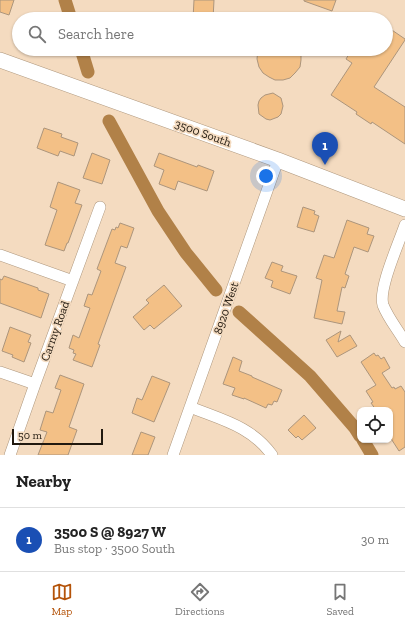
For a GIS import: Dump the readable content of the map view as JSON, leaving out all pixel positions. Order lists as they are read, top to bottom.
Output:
{
  "streets": {
    "street": ["3500 South", "8920 West", "Carmy Road"]
  },
  "crossings": [
    ["3500 South", "8920 West"]
  ],
  "scale_bar": "50 m",
  "page": {
    "search": "Search here",
    "pins": "1",
    "scale": "50 m",
    "heading": "Nearby",
    "list": [
      {
        "mark": "1",
        "name": "3500 S @ 8927 W",
        "note": "Bus stop · 3500 South",
        "value": "30 m"
      }
    ],
    "nav": ["Map", "Directions", "Saved"]
  }
}
